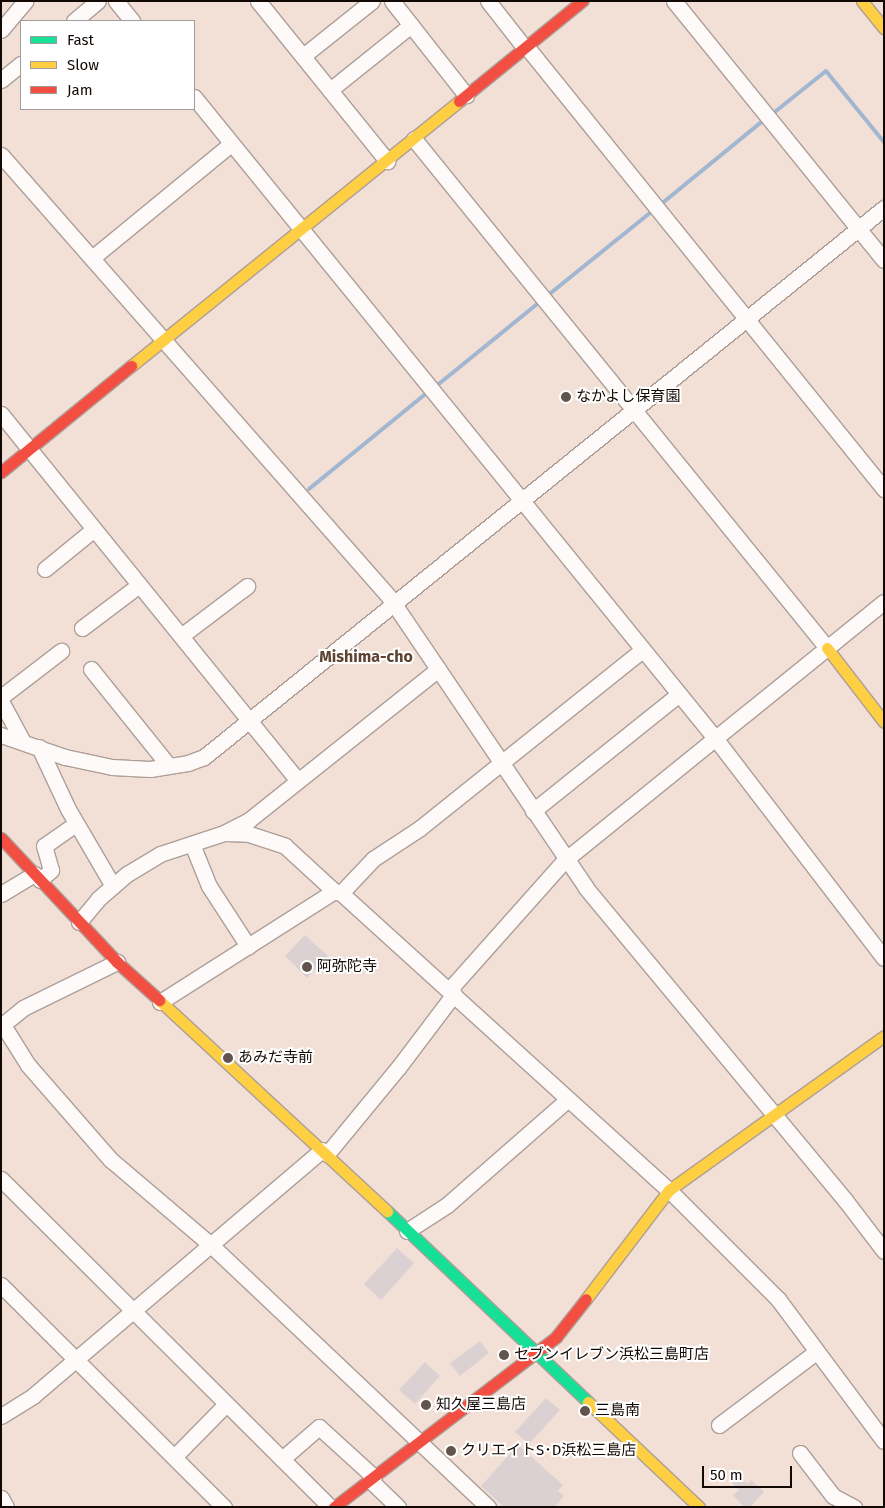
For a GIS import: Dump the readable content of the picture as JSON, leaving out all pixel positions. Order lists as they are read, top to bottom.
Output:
{
  "districts": ["Mishima-cho"],
  "places": [
    "なかよし保育園",
    "阿弥陀寺",
    "あみだ寺前",
    "セブンイレブン浜松三島町店",
    "知久屋三島店",
    "三島南",
    "クリエイトS･D浜松三島店"
  ],
  "legend": ["Fast", "Slow", "Jam"],
  "scale_bar": "50 m"
}
